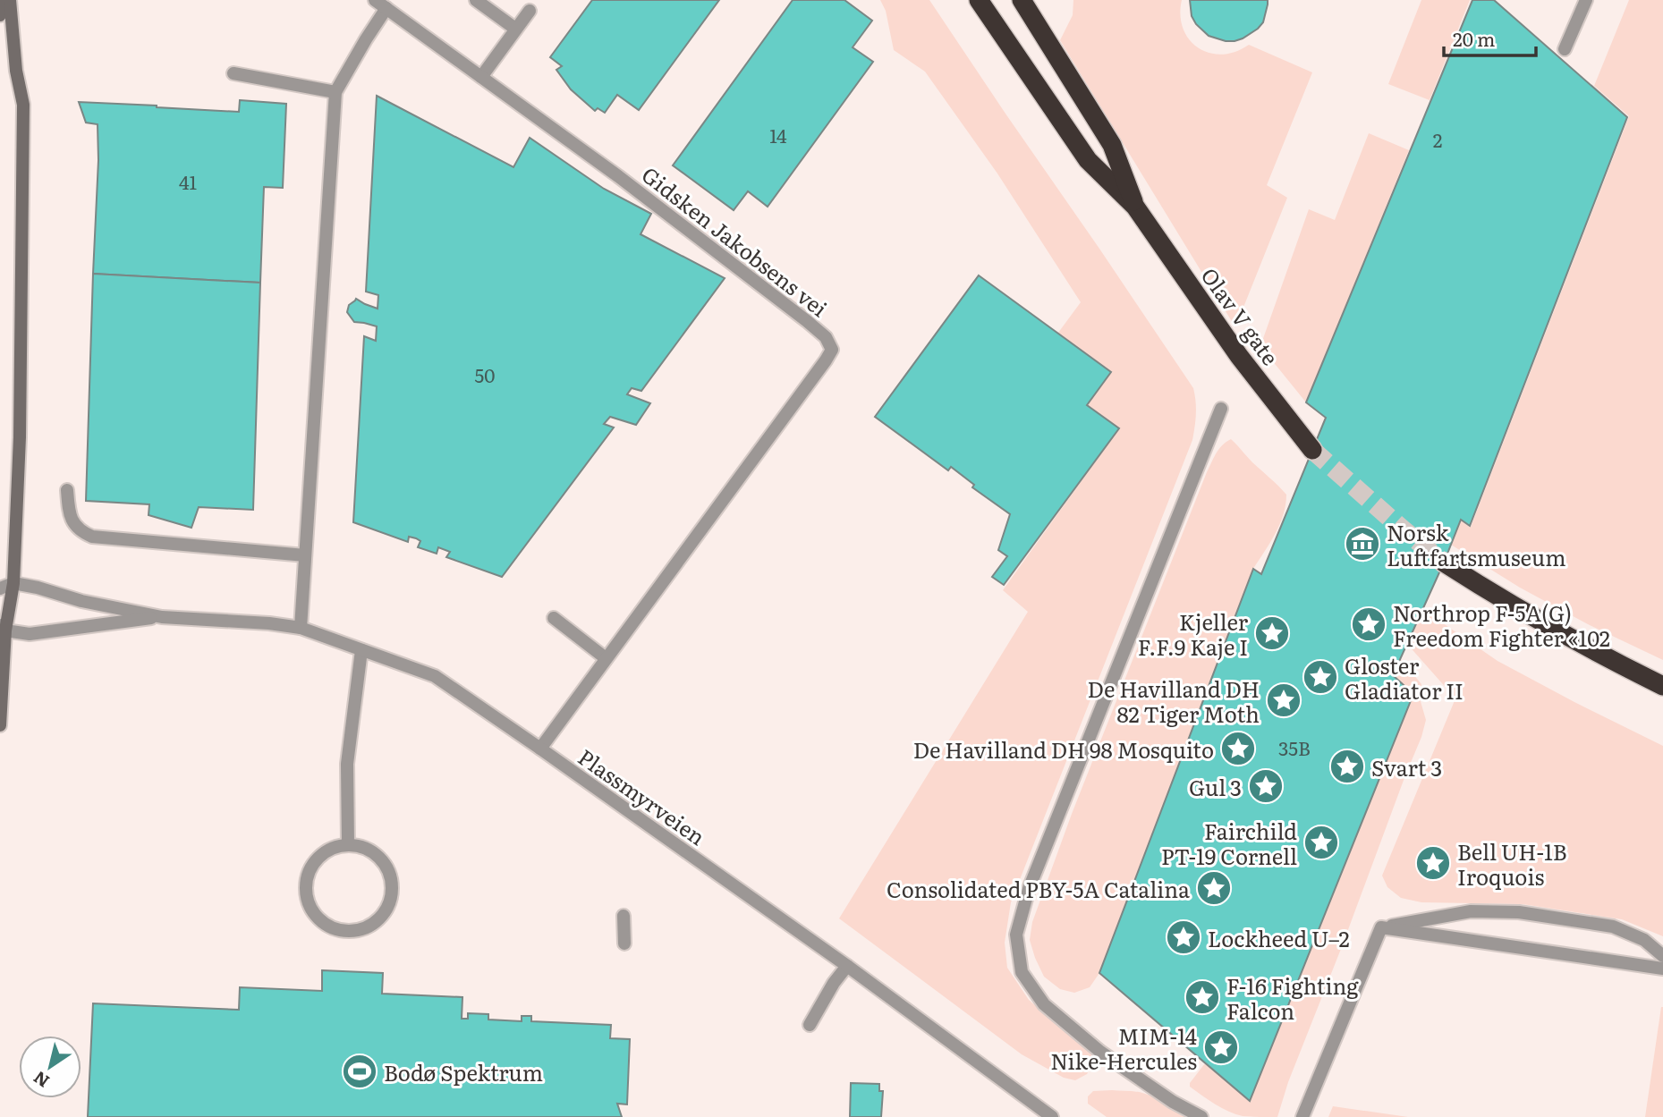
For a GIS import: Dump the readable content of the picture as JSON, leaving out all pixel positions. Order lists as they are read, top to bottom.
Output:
{
  "streets": {
    "highway": ["Olav V gate"],
    "street": ["Gidsken Jakobsens vei", "Plassmyrveien"]
  },
  "crossings": [
    ["Gidsken Jakobsens vei", "Plassmyrveien"]
  ],
  "places": {
    "museum": ["Norsk Luftfartsmuseum"],
    "place": [
      "Northrop F-5A(G) Freedom Fighter «102",
      "Kjeller F.F.9 Kaje I",
      "Gloster Gladiator II",
      "De Havilland DH 82 Tiger Moth",
      "De Havilland DH 98 Mosquito",
      "Svart 3",
      "Gul 3",
      "Fairchild PT-19 Cornell",
      "Bell UH-1B Iroquois",
      "Consolidated PBY-5A Catalina",
      "Lockheed U–2",
      "F-16 Fighting Falcon",
      "MIM-14 Nike-Hercules"
    ],
    "sports": ["Bodø Spektrum"]
  },
  "house_numbers": [
    "14",
    "2",
    "41",
    "50",
    "35B"
  ],
  "scale_bar": "20 m",
  "north": "bottom left"
}
